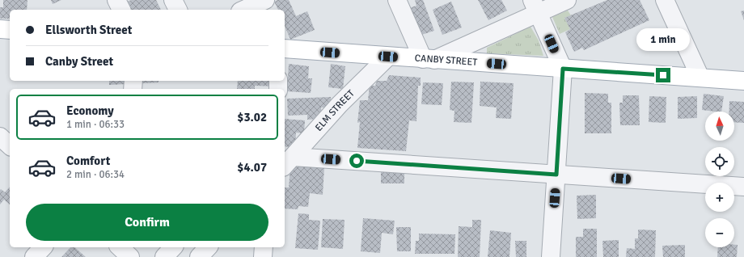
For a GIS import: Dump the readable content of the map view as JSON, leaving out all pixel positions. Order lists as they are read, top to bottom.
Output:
{
  "streets": {
    "main road": ["CANBY STREET"],
    "street": ["ELM STREET"]
  },
  "crossings": [
    ["CANBY STREET", "ELM STREET"]
  ],
  "north": "top",
  "page": {
    "banner": ["Ellsworth Street", "Canby Street"],
    "bubble": "1 min",
    "list": [
      {
        "name": "Economy",
        "note": "1 min · 06:33",
        "value": "$3.02"
      },
      {
        "name": "Comfort",
        "note": "2 min · 06:34",
        "value": "$4.07"
      }
    ],
    "map_buttons": ["+", "−"],
    "buttons": "Confirm"
  }
}
